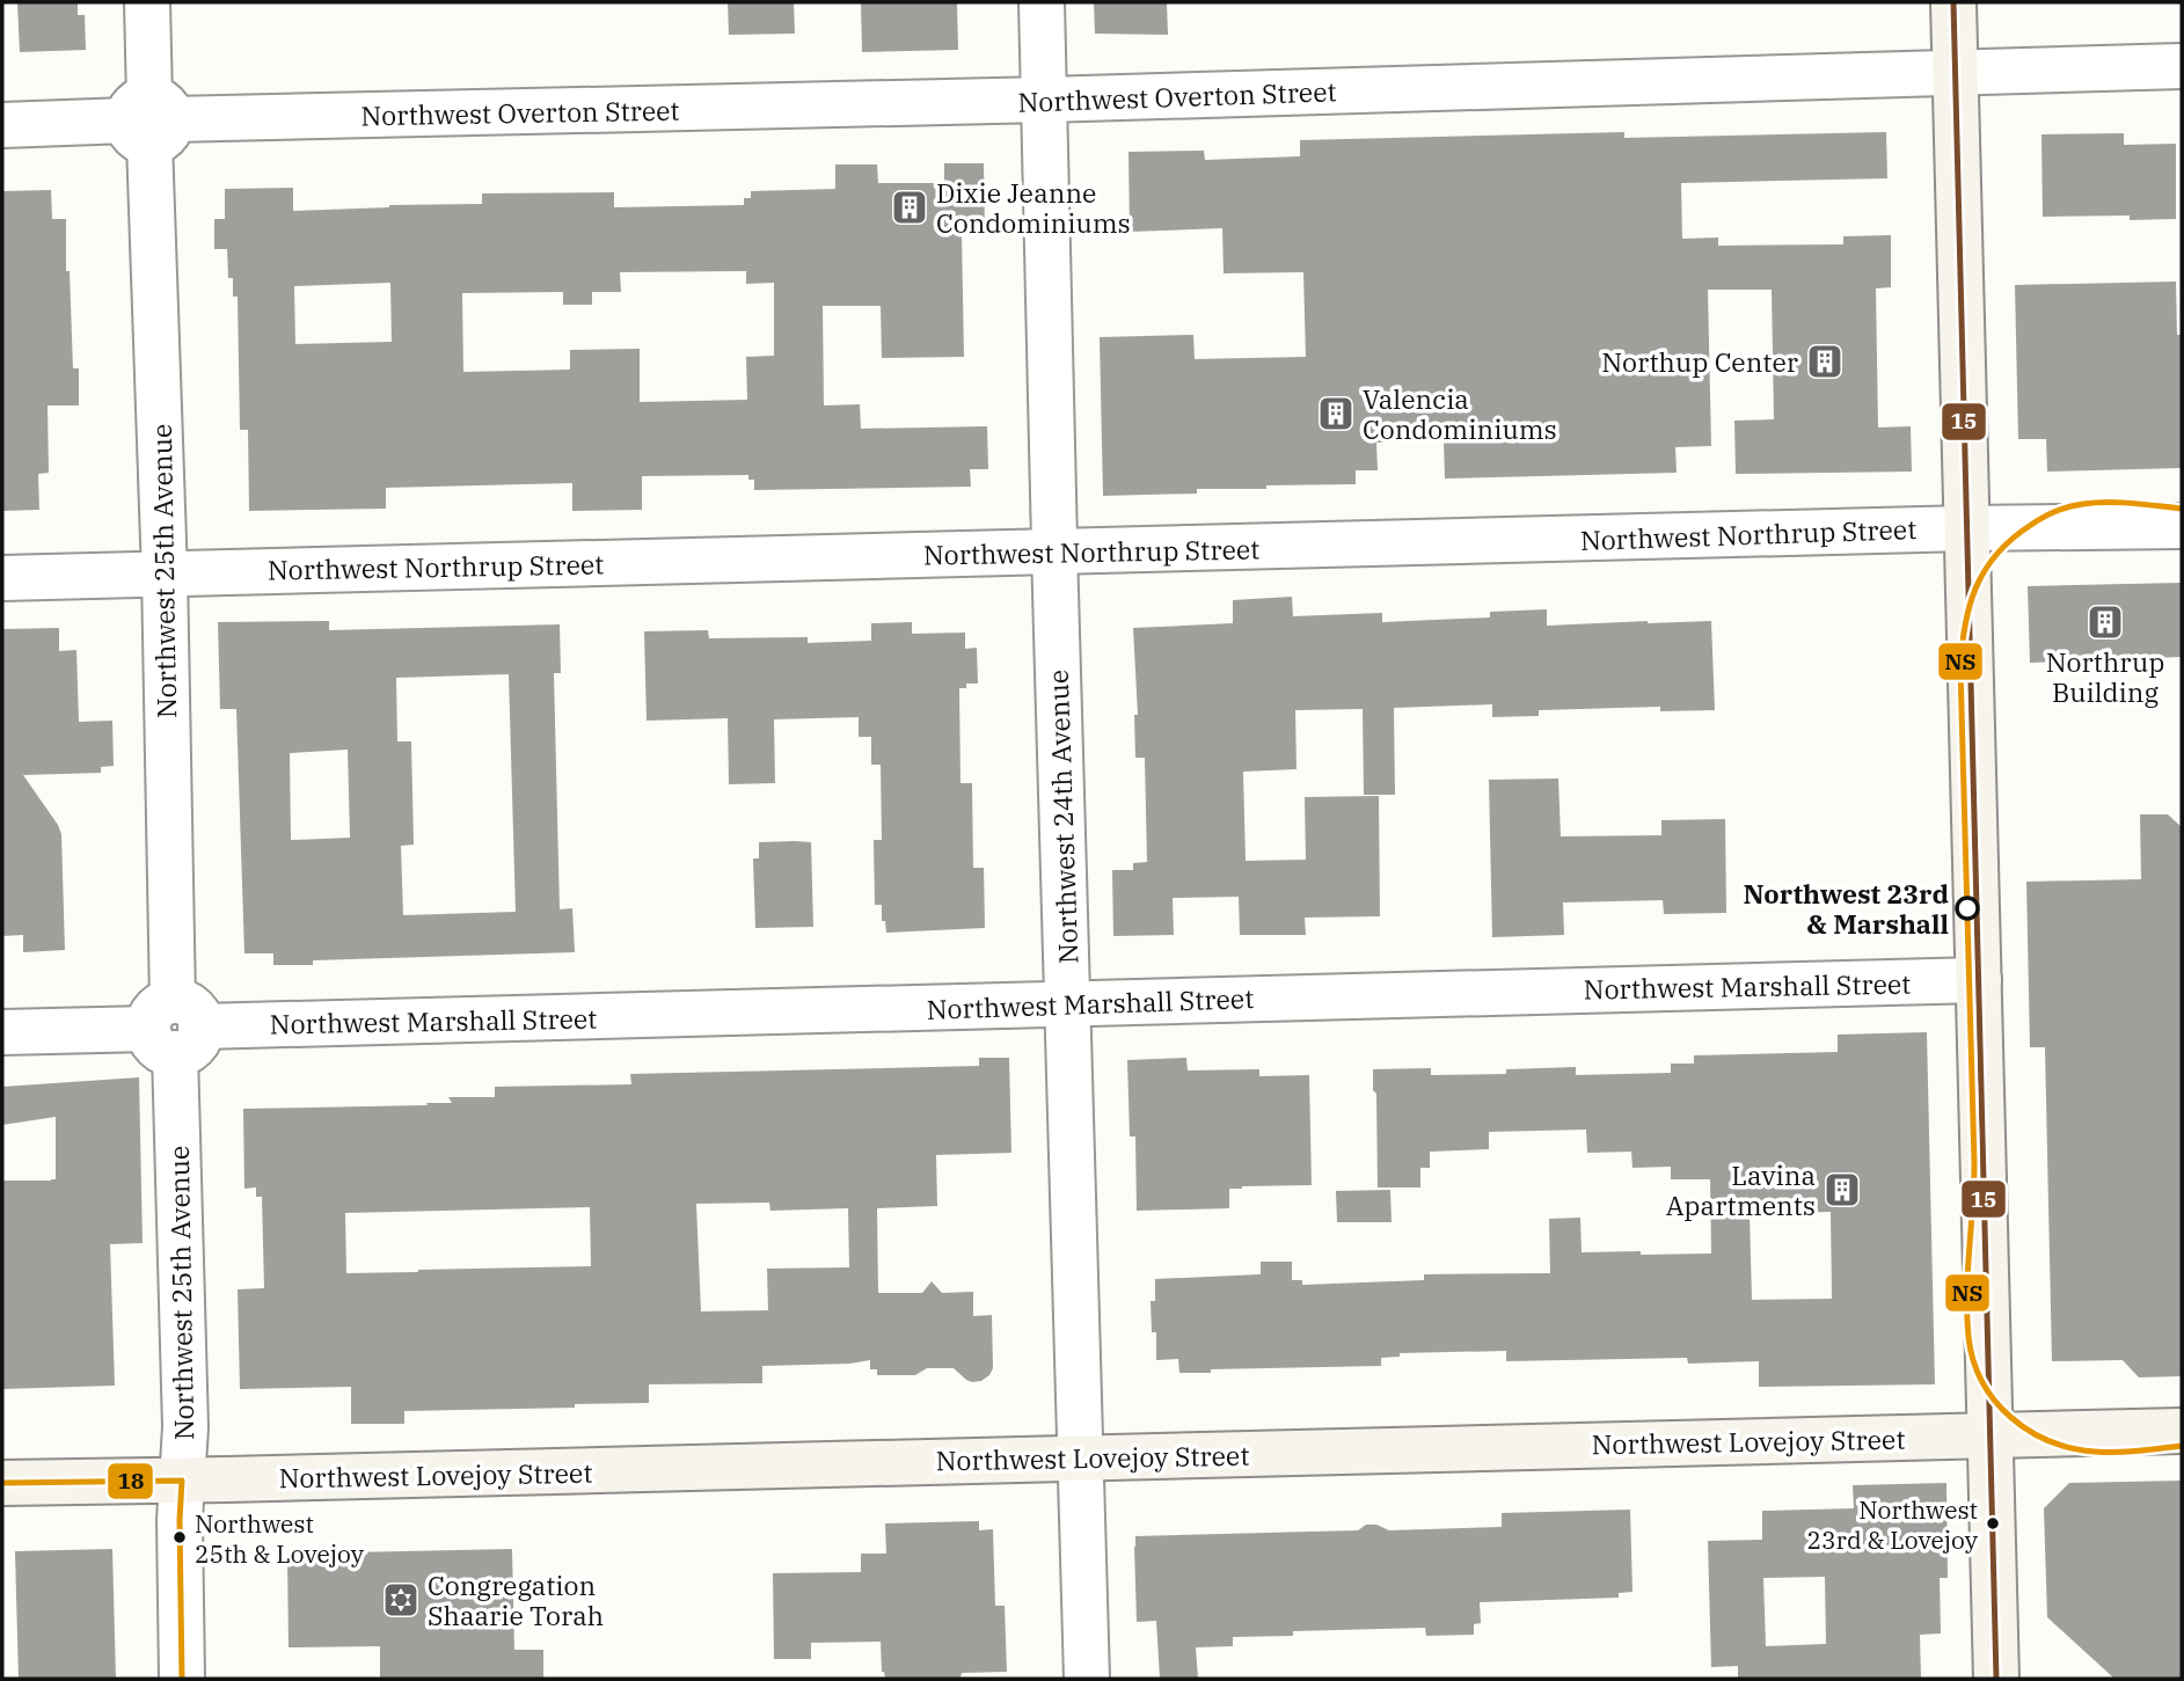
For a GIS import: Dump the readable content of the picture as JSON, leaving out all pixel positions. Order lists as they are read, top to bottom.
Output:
{
  "streets": {
    "main road": ["Northwest Lovejoy Street"],
    "street": [
      "Northwest Overton Street",
      "Northwest Northrup Street",
      "Northwest 25th Avenue",
      "Northwest 24th Avenue",
      "Northwest Marshall Street"
    ]
  },
  "crossings": [
    ["Northwest Overton Street", "Northwest 25th Avenue"],
    ["Northwest Overton Street", "Northwest 24th Avenue"],
    ["Northwest Northrup Street", "Northwest 25th Avenue"],
    ["Northwest Northrup Street", "Northwest 24th Avenue"],
    ["Northwest 25th Avenue", "Northwest Marshall Street"],
    ["Northwest 25th Avenue", "Northwest Lovejoy Street"],
    ["Northwest 24th Avenue", "Northwest Marshall Street"],
    ["Northwest 24th Avenue", "Northwest Lovejoy Street"]
  ],
  "places": {
    "building": [
      "Dixie Jeanne Condominiums",
      "Northup Center",
      "Valencia Condominiums",
      "Northrup Building",
      "Lavina Apartments"
    ],
    "other": ["Northwest 23rd & Marshall", "Northwest 23rd & Lovejoy", "Northwest 25th & Lovejoy"],
    "synagogue": ["Congregation Shaarie Torah"]
  },
  "lines": ["transit line 15", "transit line NS", "transit line 18"]
}
